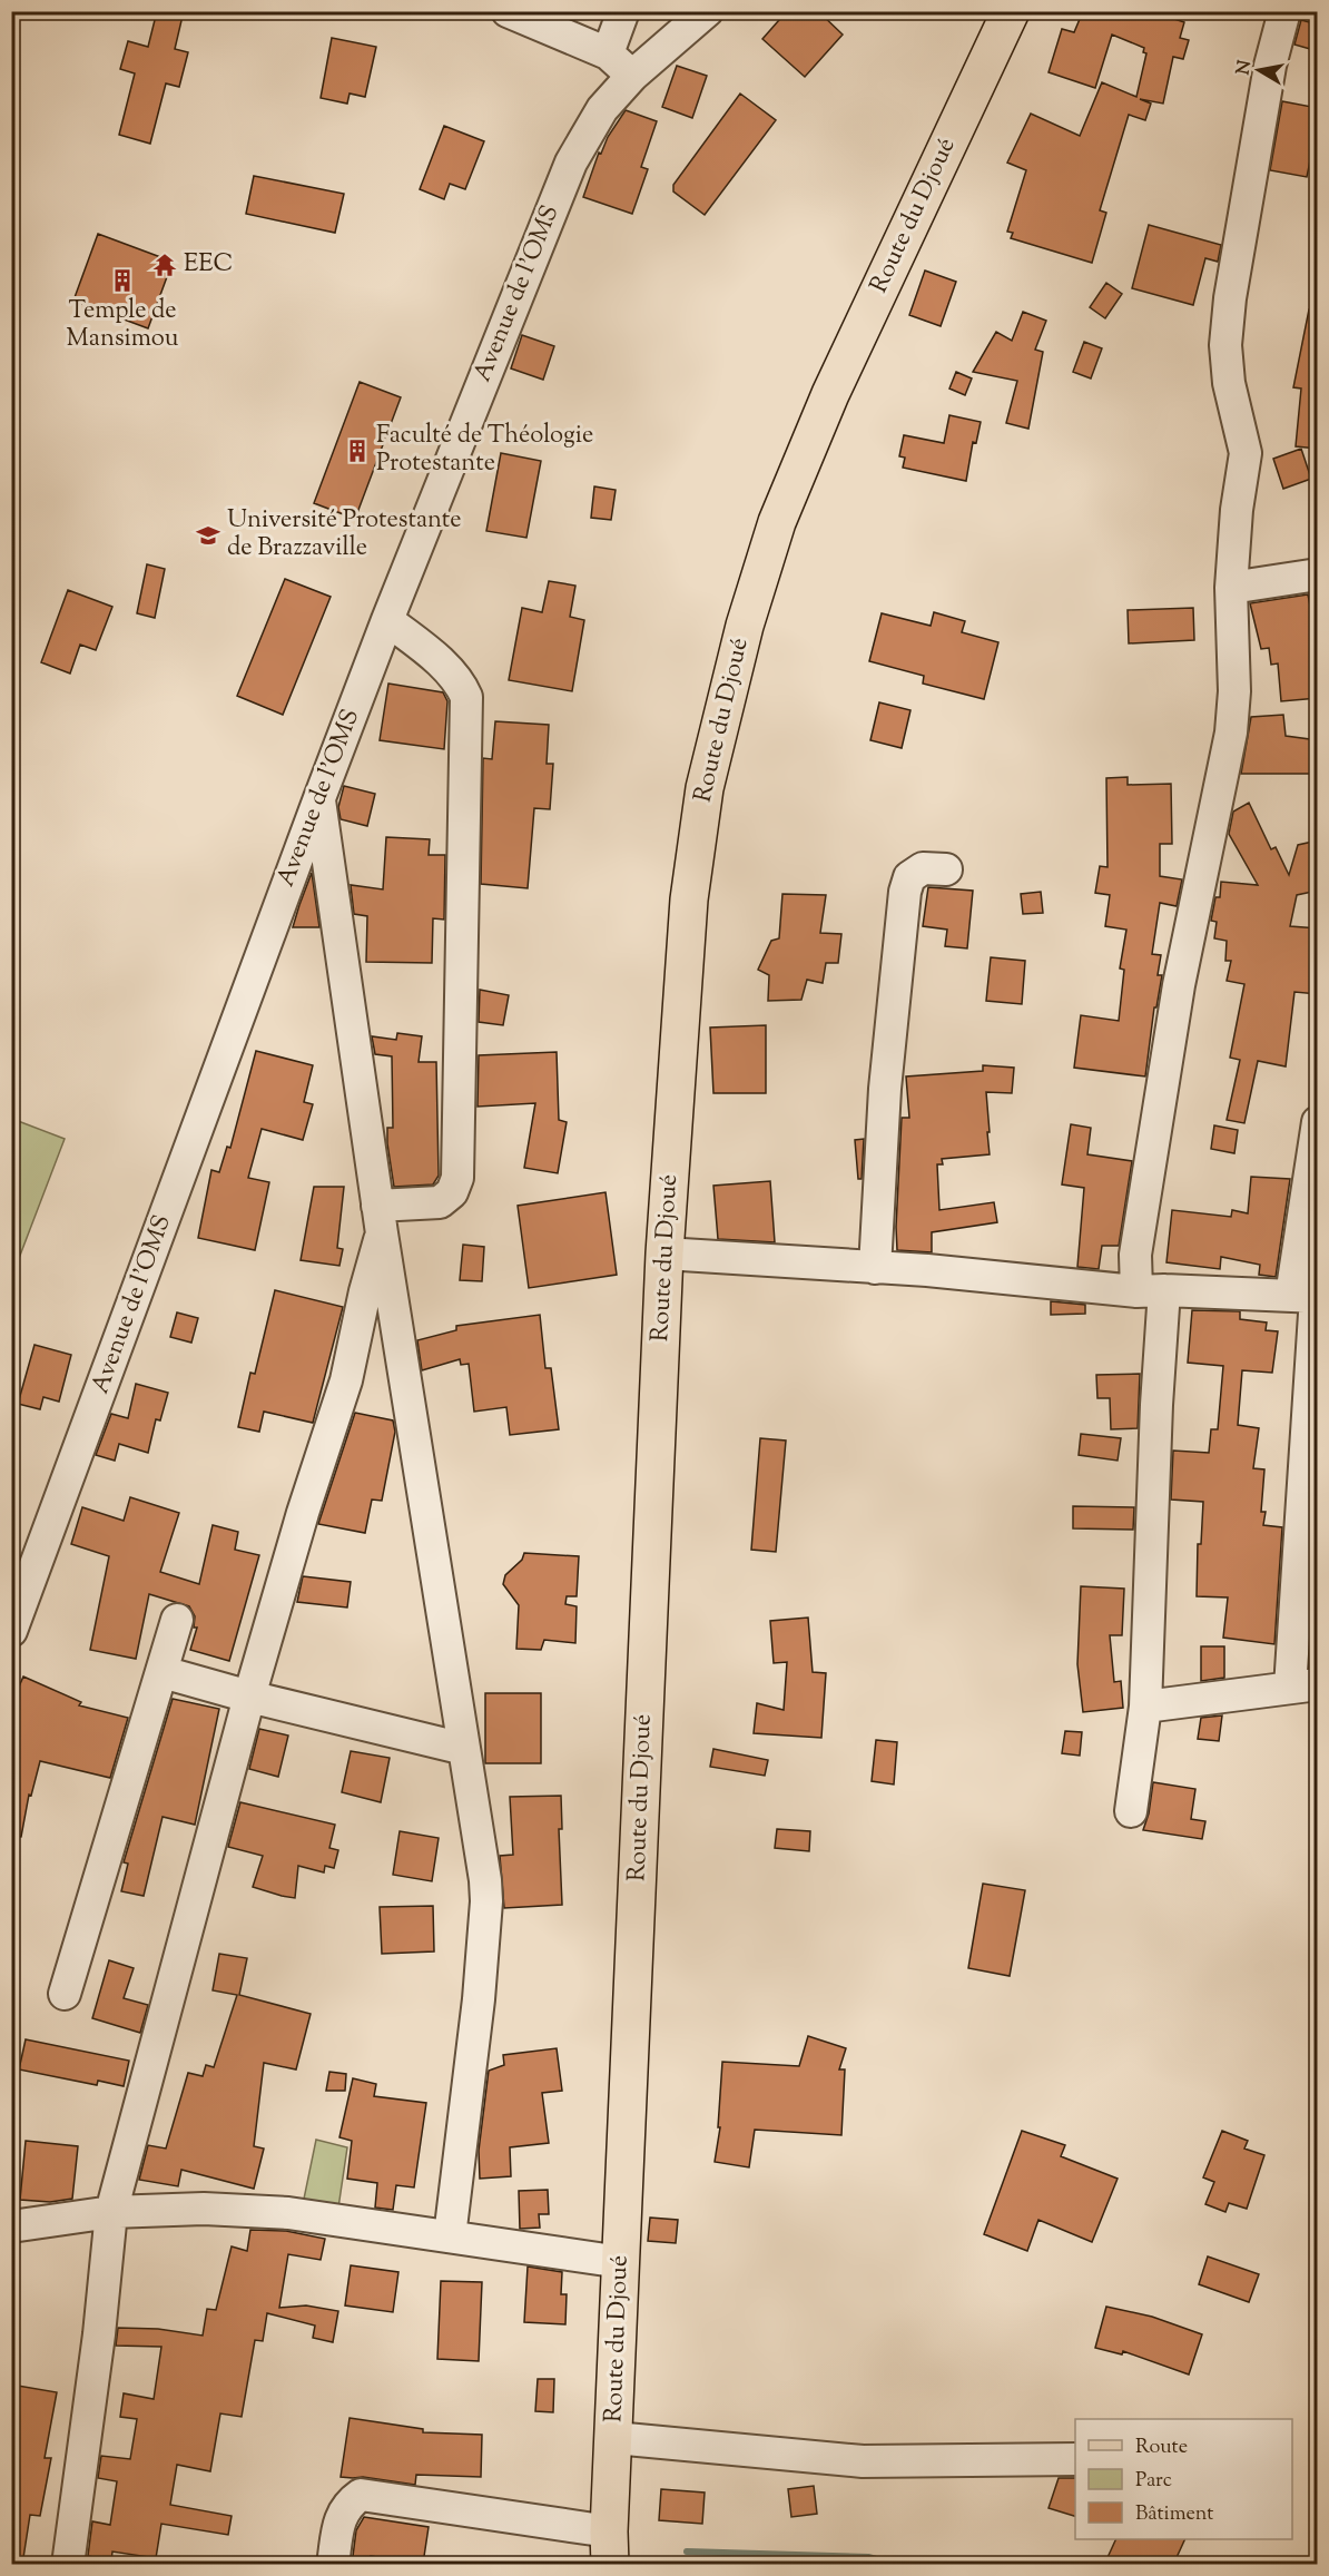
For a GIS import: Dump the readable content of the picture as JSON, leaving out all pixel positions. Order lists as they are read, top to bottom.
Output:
{
  "streets": {
    "main road": ["Route du Djoué"],
    "street": ["Avenue de l'OMS"]
  },
  "places": {
    "temple": ["EEC"],
    "building": ["Temple de Mansimou", "Faculté de Théologie Protestante"],
    "school or university": ["Université Protestante de Brazzaville"]
  },
  "legend": ["Route", "Parc", "Bâtiment"],
  "north": "left"
}
